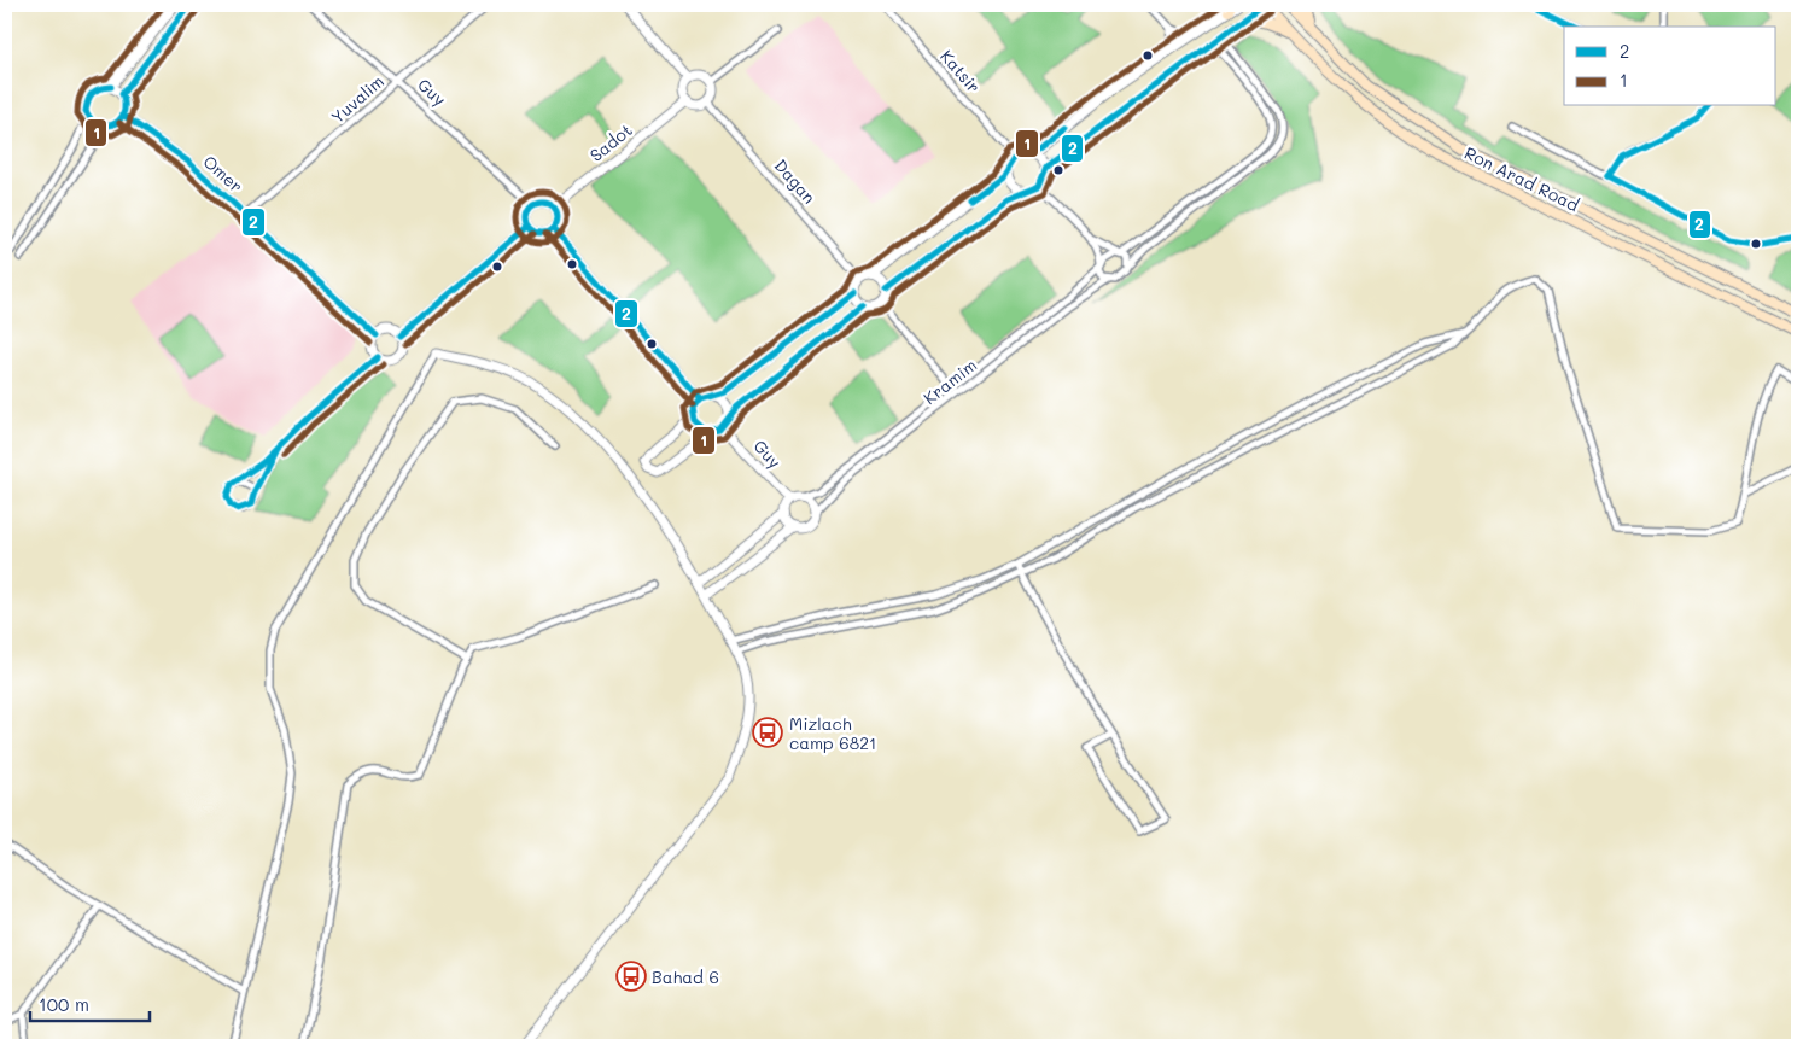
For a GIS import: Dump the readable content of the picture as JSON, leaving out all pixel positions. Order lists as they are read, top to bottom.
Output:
{
  "streets": {
    "main road": ["Ron Arad Road"],
    "street": [
      "Katsir",
      "Guy",
      "Yuvalim",
      "Sadot",
      "Omer",
      "Dagan",
      "Kramim"
    ]
  },
  "crossings": [
    ["Guy", "Yuvalim"],
    ["Guy", "Sadot"],
    ["Guy", "Kramim"],
    ["Yuvalim", "Omer"],
    ["Sadot", "Dagan"]
  ],
  "places": {
    "bus stop": ["Mizlach camp 6821", "Bahad 6"]
  },
  "lines": ["transit line 2", "transit line 1"],
  "legend": ["2", "1"],
  "scale_bar": "100 m"
}
